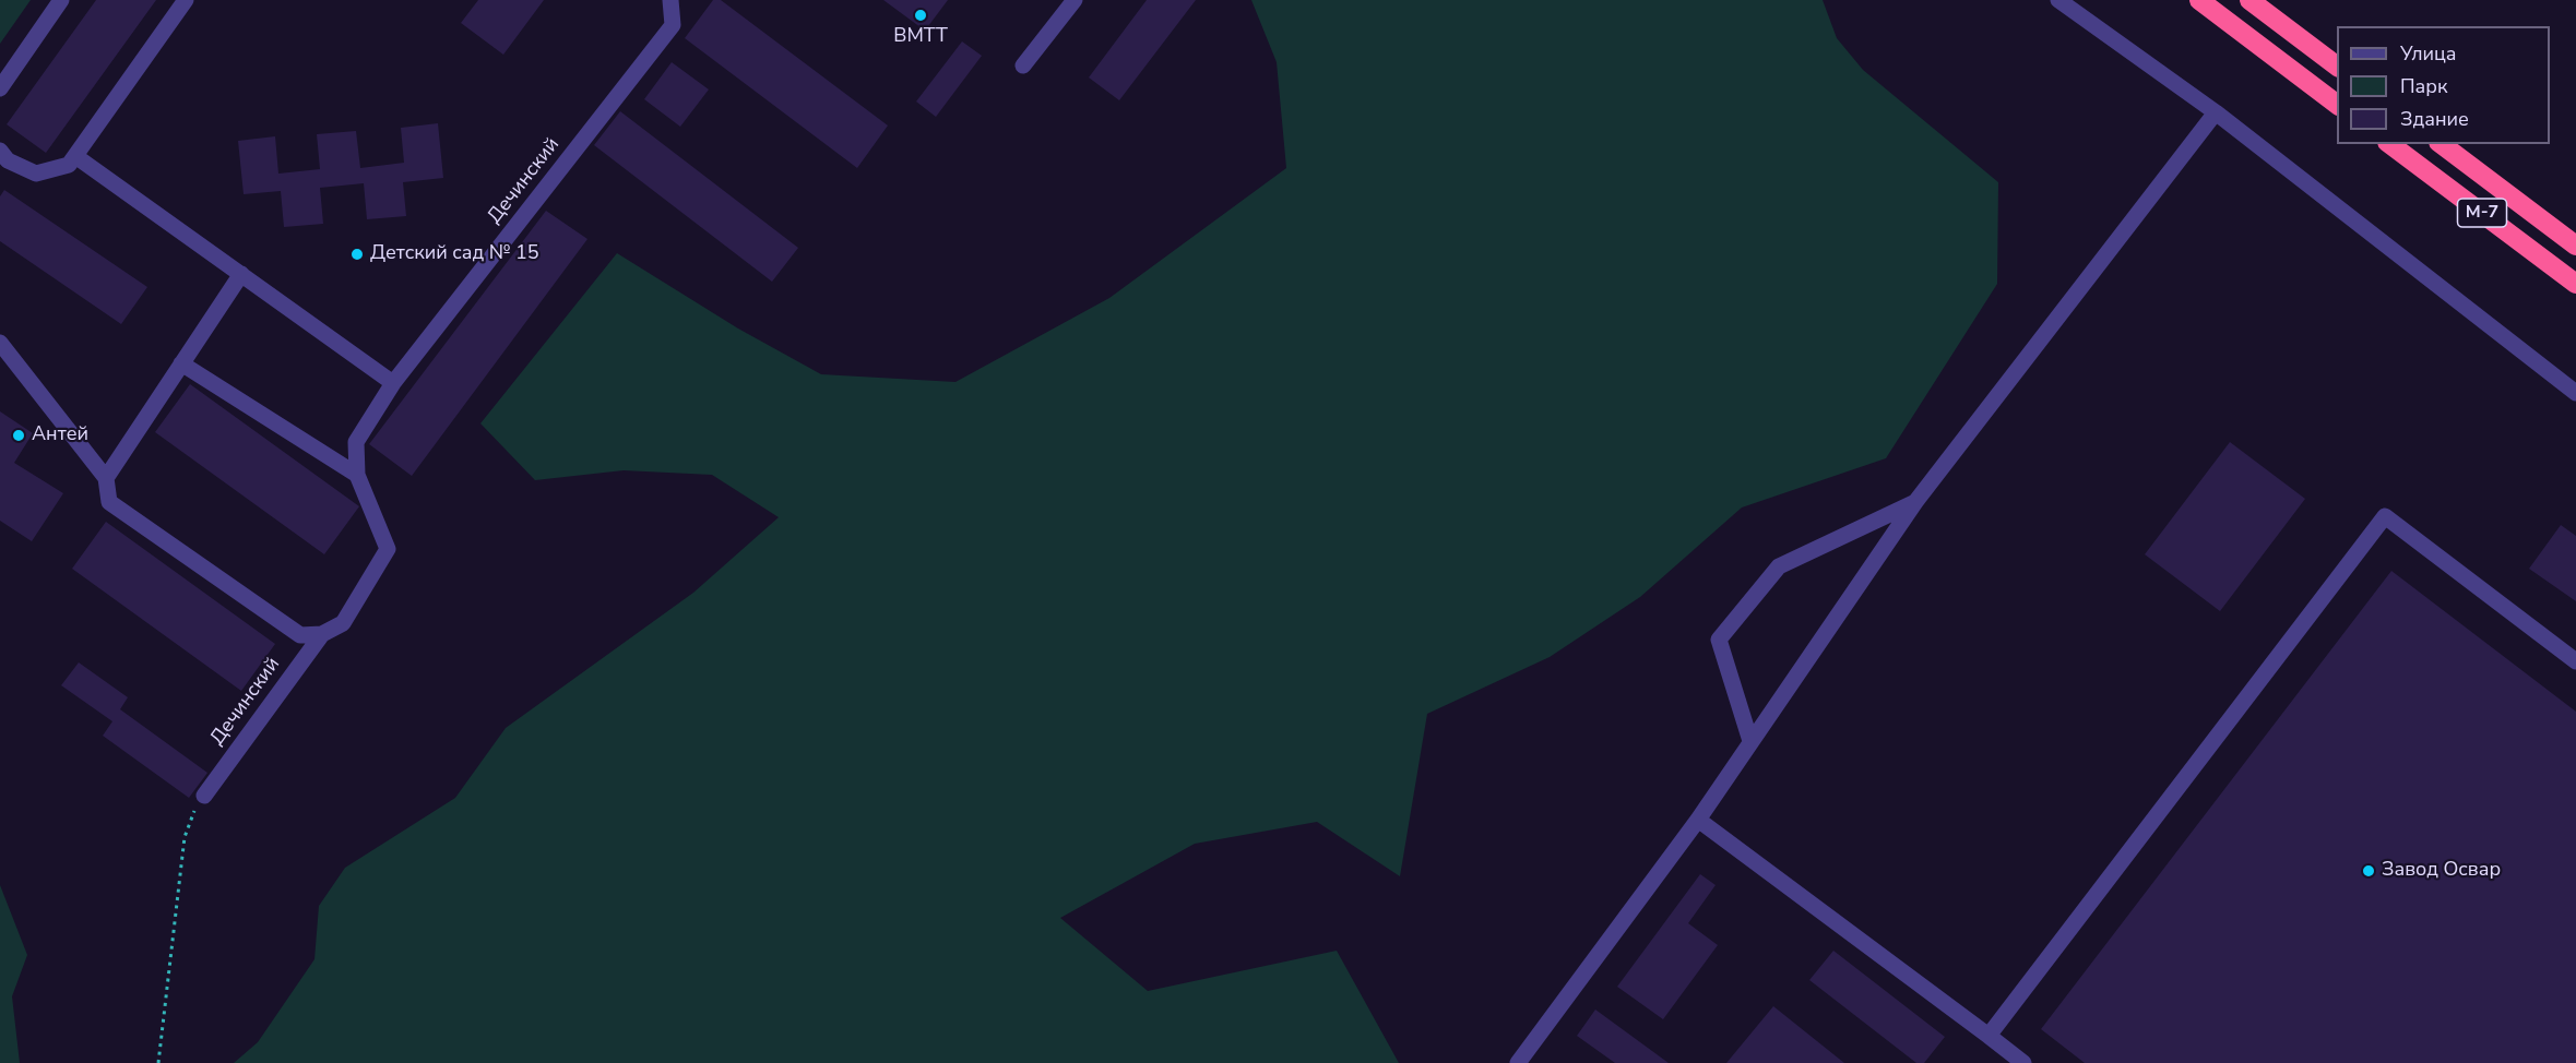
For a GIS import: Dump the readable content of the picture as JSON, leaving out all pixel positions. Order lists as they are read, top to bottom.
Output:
{
  "streets": {
    "highway": ["М-7"],
    "street": ["Дечинский"]
  },
  "places": [
    "ВМТТ",
    "Детский сад № 15",
    "Антей",
    "Завод Освар"
  ],
  "legend": ["Улица", "Парк", "Здание"]
}
